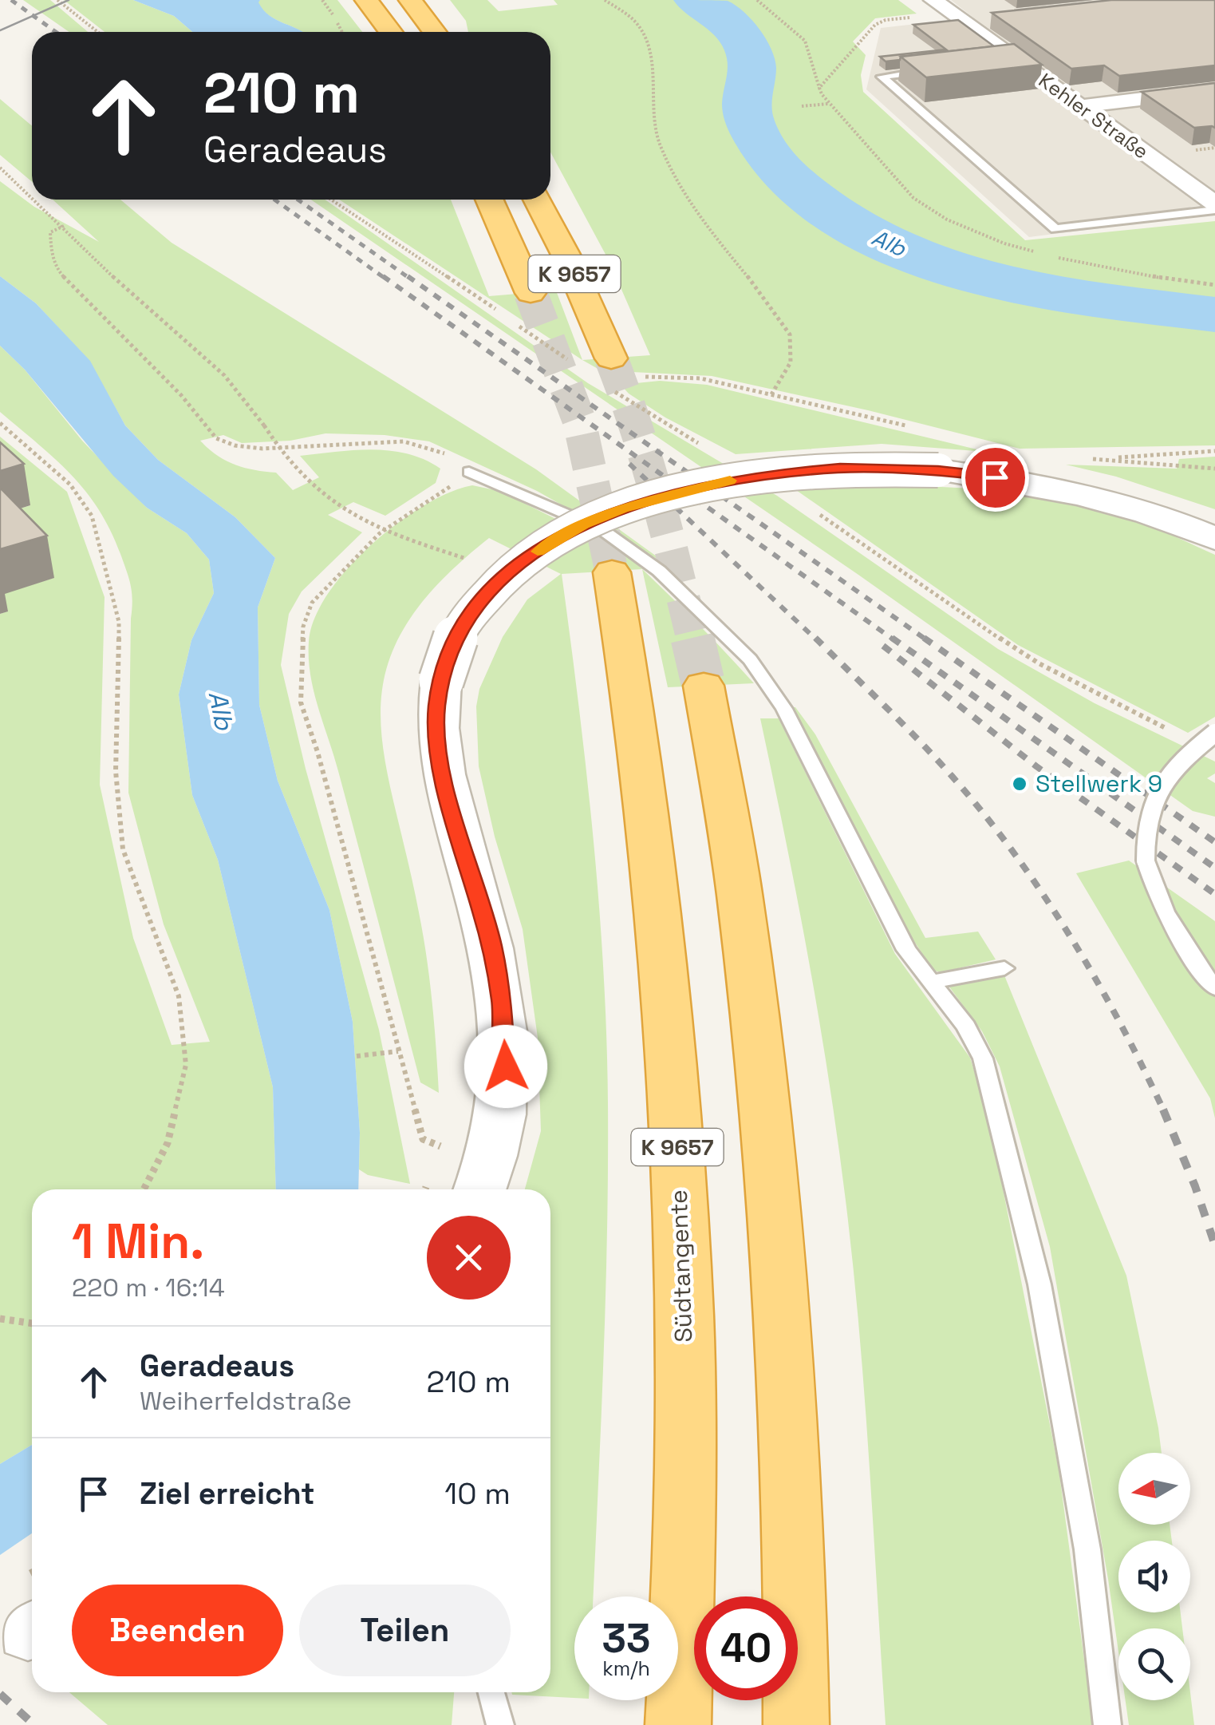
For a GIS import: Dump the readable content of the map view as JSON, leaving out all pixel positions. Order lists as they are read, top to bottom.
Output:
{
  "streets": {
    "highway": ["K 9657", "Südtangente"],
    "street": ["Kehler Straße"]
  },
  "water": ["Alb"],
  "places": ["Stellwerk 9"],
  "north": "left",
  "page": {
    "turn": ["210 m", "Geradeaus"],
    "heading": ["1 Min.", "220 m · 16:14"],
    "list": [
      {
        "name": "Geradeaus",
        "note": "Weiherfeldstraße",
        "value": "210 m"
      },
      {
        "name": "Ziel erreicht",
        "value": "10 m"
      }
    ],
    "buttons": ["Beenden", "Teilen"],
    "speed": "33 km/h",
    "limit": "40"
  }
}
